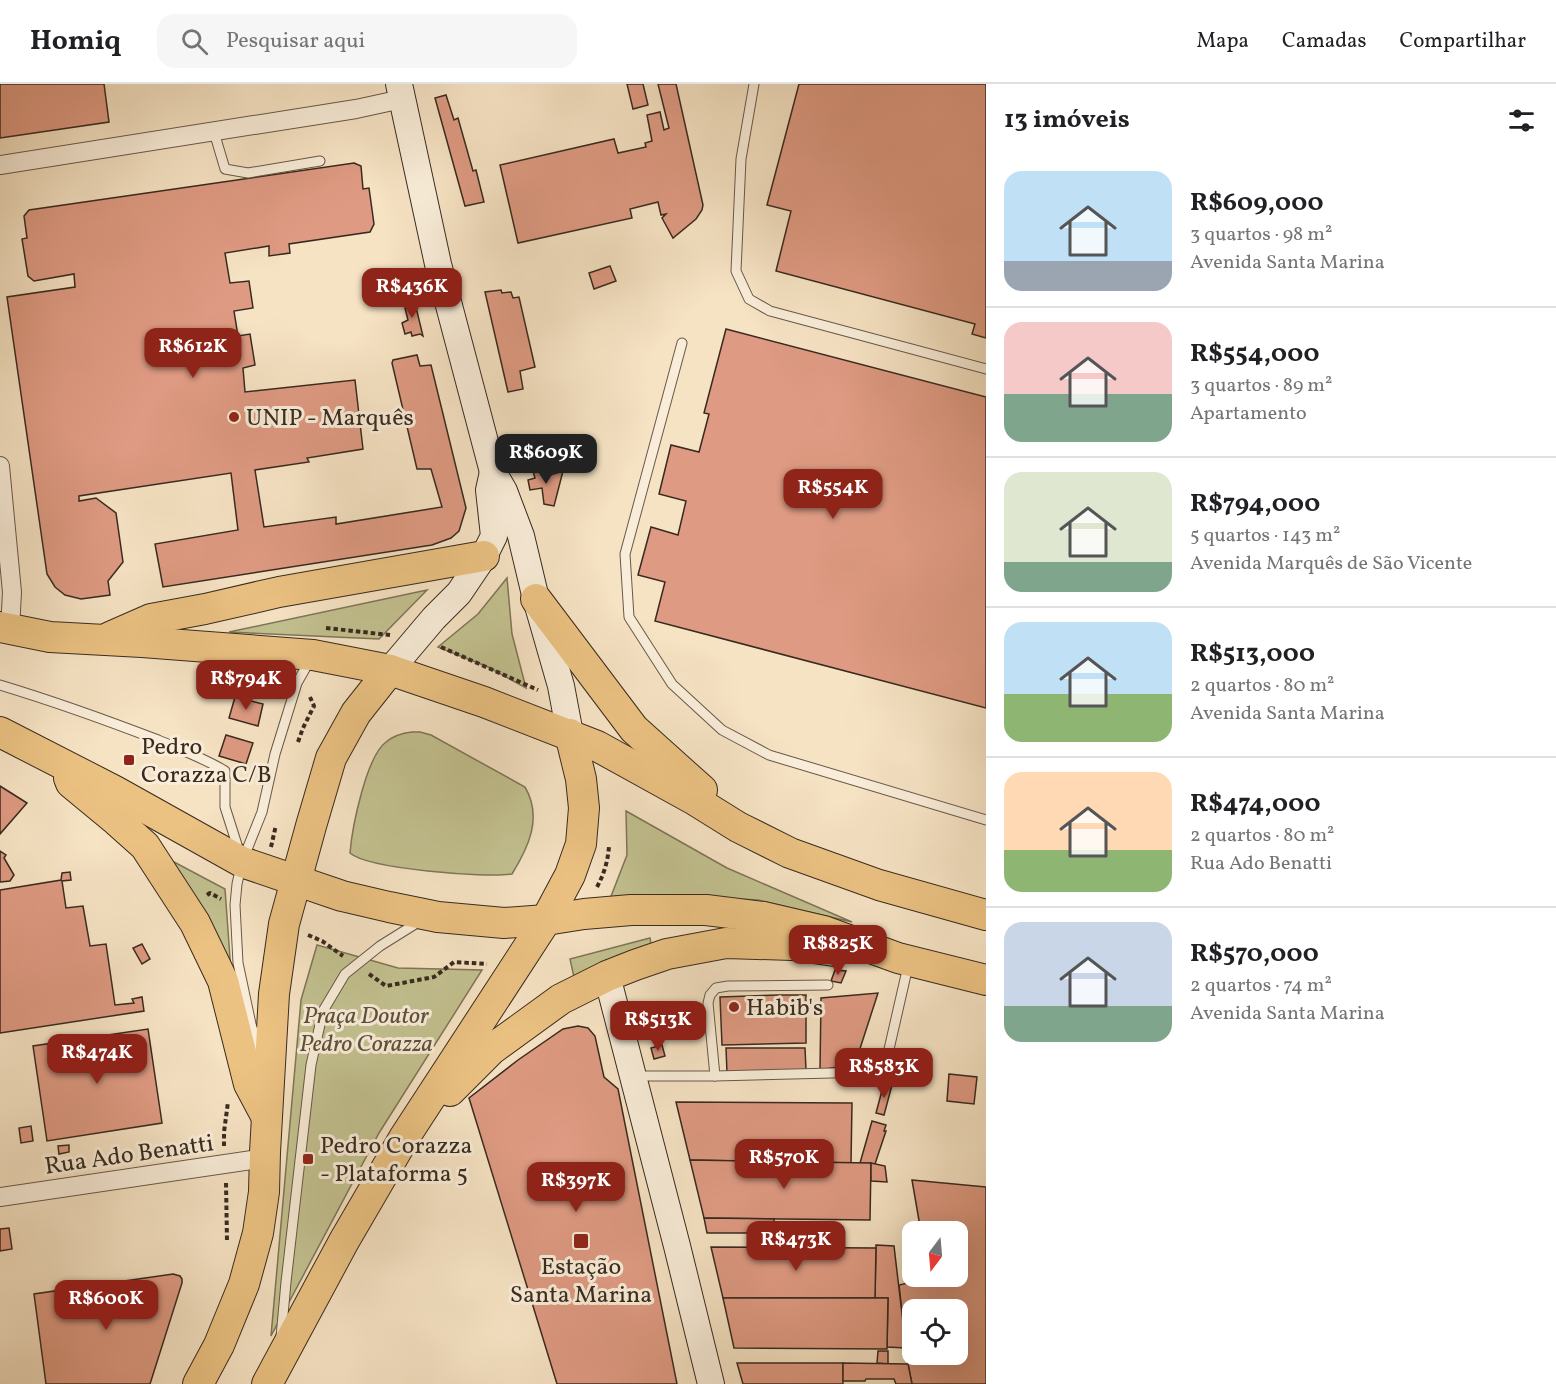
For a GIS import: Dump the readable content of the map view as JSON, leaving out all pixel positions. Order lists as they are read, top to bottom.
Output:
{
  "streets": {
    "street": ["Rua Ado Benatti"]
  },
  "parks": ["Praça Doutor Pedro Corazza"],
  "places": {
    "other": ["UNIP - Marquês", "Habib's"],
    "transit": ["Pedro Corazza C/B", "Pedro Corazza - Plataforma 5", "Estação Santa Marina"]
  },
  "north": "bottom",
  "page": {
    "header": "Homiq",
    "search": "Pesquisar aqui",
    "nav": ["Mapa", "Camadas", "Compartilhar"],
    "heading": "13 imóveis",
    "list": [
      {
        "name": "R$609,000",
        "note": "3 quartos · 98 m² · Avenida Santa Marina"
      },
      {
        "name": "R$554,000",
        "note": "3 quartos · 89 m² · Apartamento"
      },
      {
        "name": "R$794,000",
        "note": "5 quartos · 143 m² · Avenida Marquês de São Vicente"
      },
      {
        "name": "R$513,000",
        "note": "2 quartos · 80 m² · Avenida Santa Marina"
      },
      {
        "name": "R$474,000",
        "note": "2 quartos · 80 m² · Rua Ado Benatti"
      },
      {
        "name": "R$570,000",
        "note": "2 quartos · 74 m² · Avenida Santa Marina"
      }
    ],
    "price": [
      "R$436K",
      "R$612K",
      "R$609K",
      "R$554K",
      "R$794K",
      "R$825K",
      "R$513K",
      "R$474K",
      "R$583K",
      "R$570K",
      "R$397K",
      "R$473K",
      "R$600K"
    ]
  }
}
